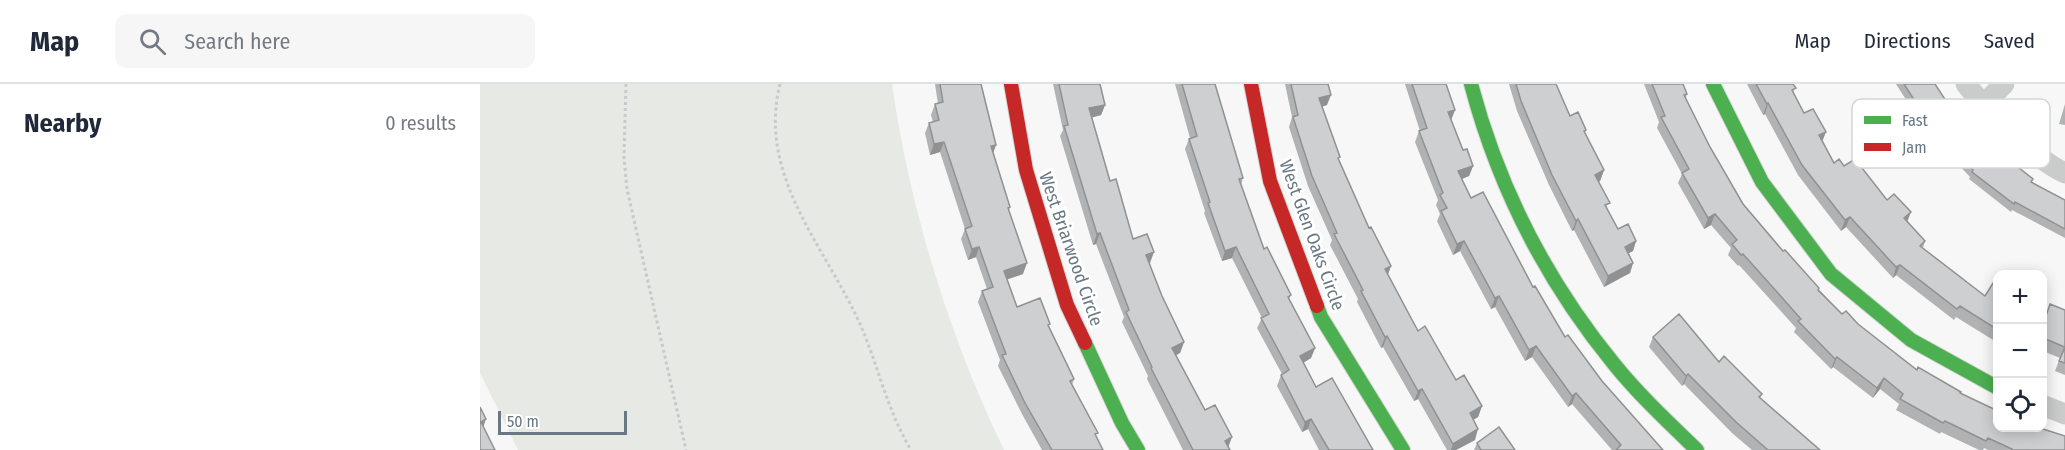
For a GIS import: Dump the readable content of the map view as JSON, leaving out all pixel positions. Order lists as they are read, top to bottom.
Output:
{
  "streets": {
    "street": ["West Glen Oaks Circle", "West Briarwood Circle"]
  },
  "legend": ["Fast", "Jam"],
  "scale_bar": "50 m",
  "page": {
    "header": "Map",
    "search": "Search here",
    "nav": ["Map", "Directions", "Saved"],
    "heading": ["Nearby", "0 results"],
    "map_buttons": ["+", "−"],
    "scale": "50 m"
  }
}
